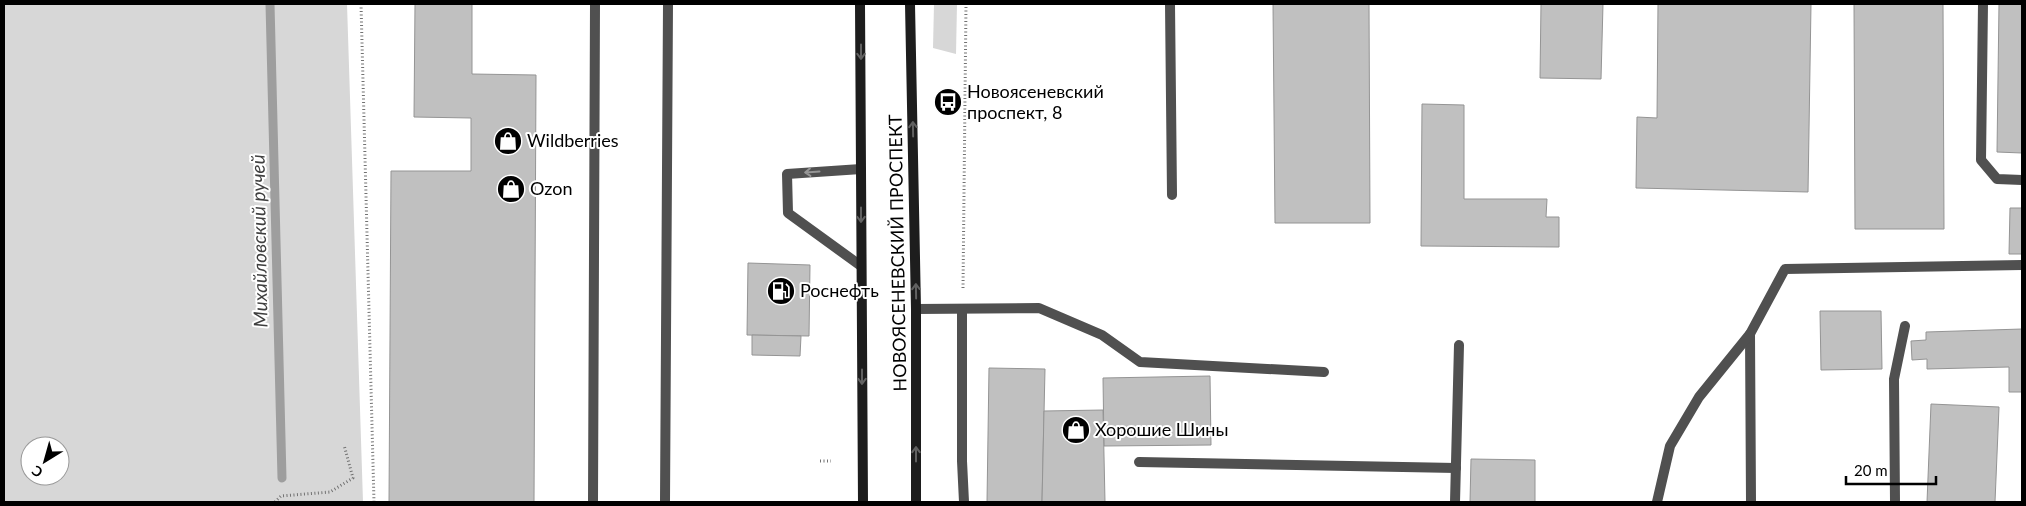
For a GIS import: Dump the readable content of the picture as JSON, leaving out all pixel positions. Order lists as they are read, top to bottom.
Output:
{
  "streets": {
    "main road": ["НОВОЯСЕНЕВСКИЙ ПРОСПЕКТ"]
  },
  "water": ["Михайловский ручей"],
  "places": {
    "bus stop": ["Новоясеневский проспект, 8"],
    "shop": ["Wildberries", "Ozon", "Хорошие Шины"],
    "fuel station": ["Роснефть"]
  },
  "scale_bar": "20 m",
  "north": "bottom left"
}
